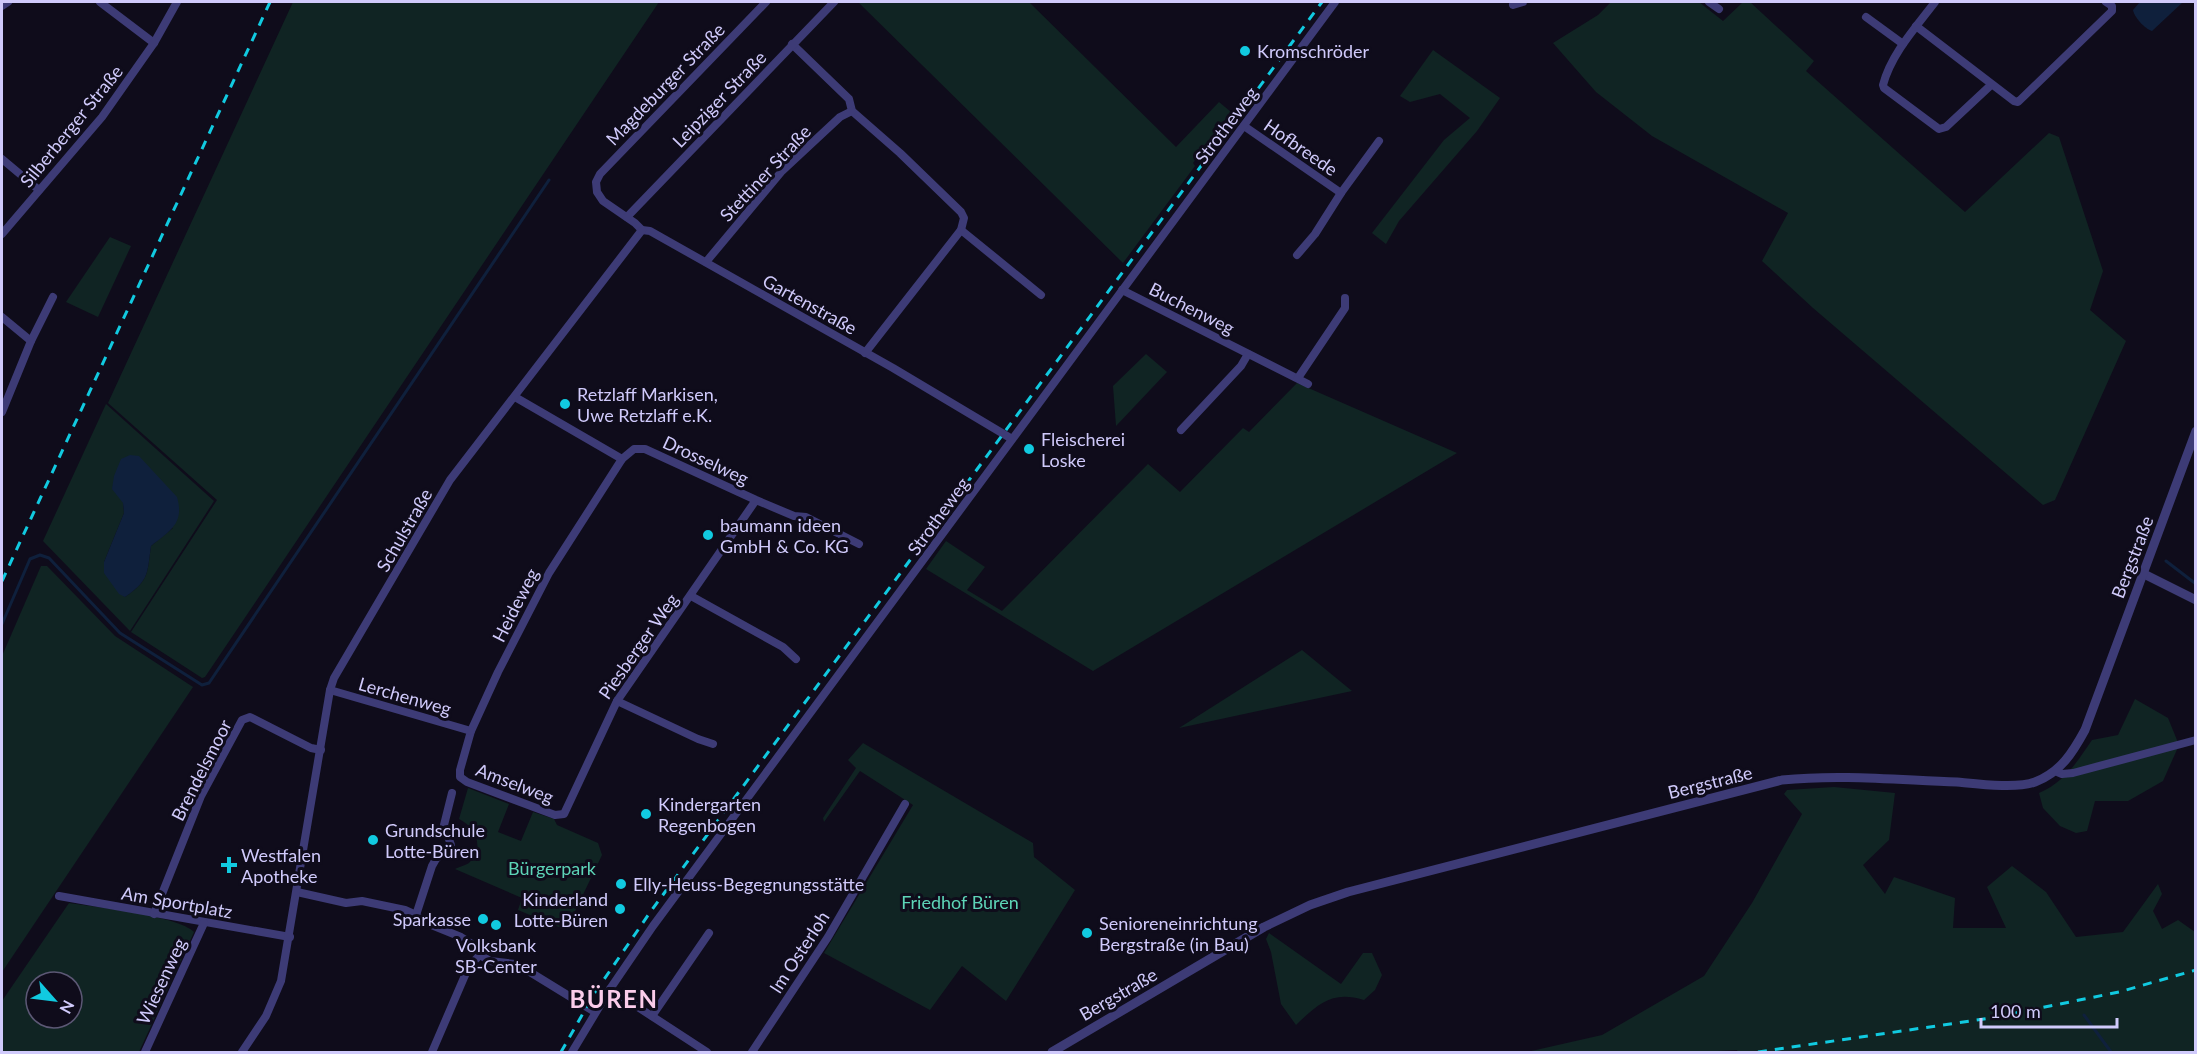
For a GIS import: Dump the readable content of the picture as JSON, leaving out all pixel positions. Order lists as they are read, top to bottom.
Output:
{
  "streets": {
    "street": [
      "Magdeburger Straße",
      "Leipziger Straße",
      "Strotheweg",
      "Silberberger Straße",
      "Hofbreede",
      "Stettiner Straße",
      "Gartenstraße",
      "Buchenweg",
      "Drosselweg",
      "Schulstraße",
      "Bergstraße",
      "Heideweg",
      "Piesberger Weg",
      "Lerchenweg",
      "Brendelsmoor",
      "Amselweg",
      "Am Sportplatz",
      "Im Osterloh",
      "Wiesenweg"
    ]
  },
  "crossings": [
    ["Magdeburger Straße", "Gartenstraße"],
    ["Leipziger Straße", "Gartenstraße"],
    ["Strotheweg", "Hofbreede"],
    ["Strotheweg", "Gartenstraße"],
    ["Strotheweg", "Buchenweg"],
    ["Stettiner Straße", "Gartenstraße"],
    ["Gartenstraße", "Schulstraße"],
    ["Drosselweg", "Heideweg"],
    ["Drosselweg", "Piesberger Weg"],
    ["Schulstraße", "Lerchenweg"],
    ["Schulstraße", "Brendelsmoor"],
    ["Schulstraße", "Am Sportplatz"],
    ["Heideweg", "Lerchenweg"],
    ["Heideweg", "Amselweg"],
    ["Piesberger Weg", "Amselweg"],
    ["Brendelsmoor", "Am Sportplatz"],
    ["Am Sportplatz", "Wiesenweg"]
  ],
  "districts": ["BÜREN"],
  "parks": ["Bürgerpark", "Friedhof Büren"],
  "places": {
    "other": [
      "Kromschröder",
      "Retzlaff Markisen, Uwe Retzlaff e.K.",
      "Fleischerei Loske",
      "baumann ideen GmbH & Co. KG",
      "Kindergarten Regenbogen",
      "Grundschule Lotte-Büren",
      "Elly-Heuss-Begegnungsstätte",
      "Kinderland Lotte-Büren",
      "Sparkasse",
      "Volksbank SB-Center",
      "Senioreneinrichtung Bergstraße (in Bau)"
    ],
    "health": ["Westfalen Apotheke"]
  },
  "scale_bar": "100 m",
  "north": "bottom right"
}
